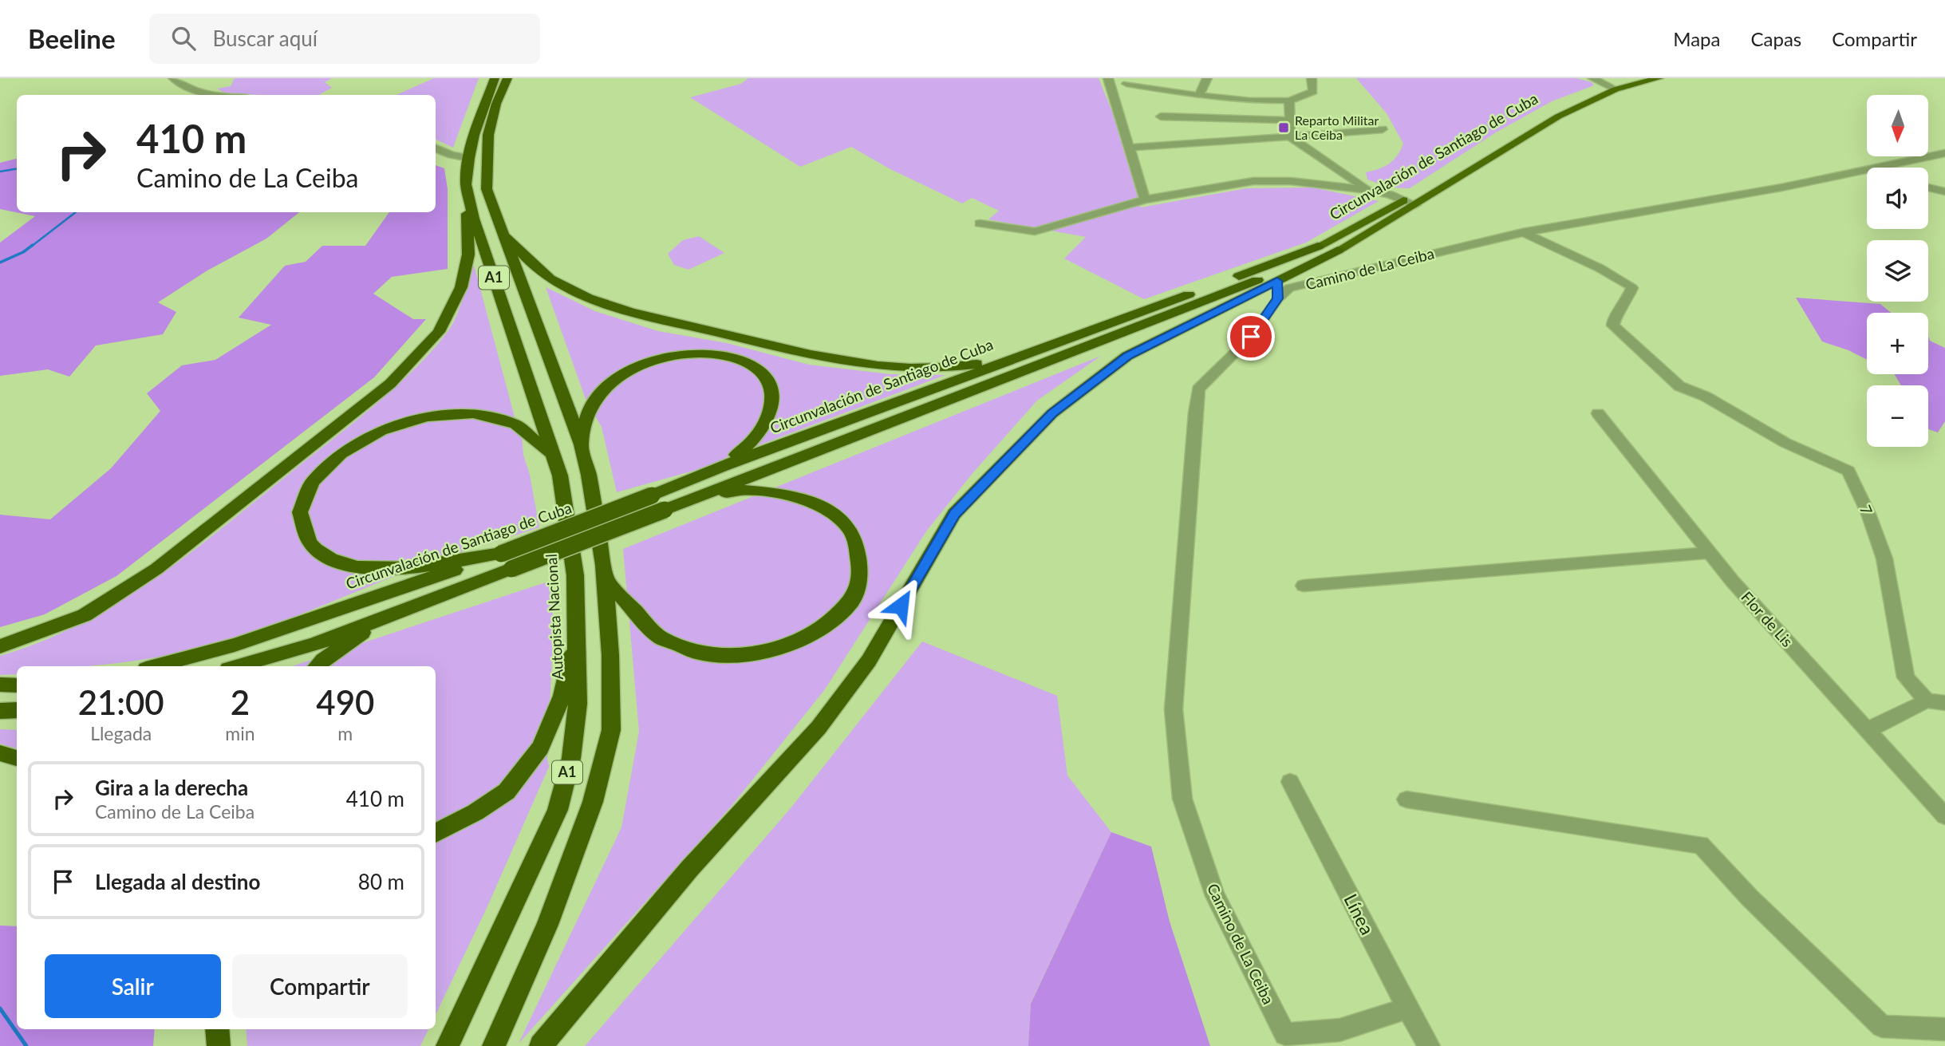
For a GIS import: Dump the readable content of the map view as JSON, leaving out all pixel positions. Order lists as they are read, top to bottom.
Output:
{
  "streets": {
    "highway": ["Circunvalación de Santiago de Cuba", "A1", "Autopista Nacional"],
    "street": [
      "Camino de La Ceiba",
      "7",
      "Flor de Lis",
      "Línea"
    ]
  },
  "crossings": [
    ["Camino de La Ceiba", "Línea"]
  ],
  "places": {
    "transit": ["Reparto Militar La Ceiba"]
  },
  "north": "bottom",
  "page": {
    "header": "Beeline",
    "search": "Buscar aquí",
    "nav": ["Mapa", "Capas", "Compartir"],
    "map_buttons": ["+", "−"],
    "turn": ["410 m", "Camino de La Ceiba"],
    "eta": [
      "21:00",
      "Llegada",
      "2",
      "min",
      "490",
      "m"
    ],
    "list": [
      {
        "name": "Gira a la derecha",
        "note": "Camino de La Ceiba",
        "value": "410 m"
      },
      {
        "name": "Llegada al destino",
        "value": "80 m"
      }
    ],
    "buttons": ["Salir", "Compartir"]
  }
}
